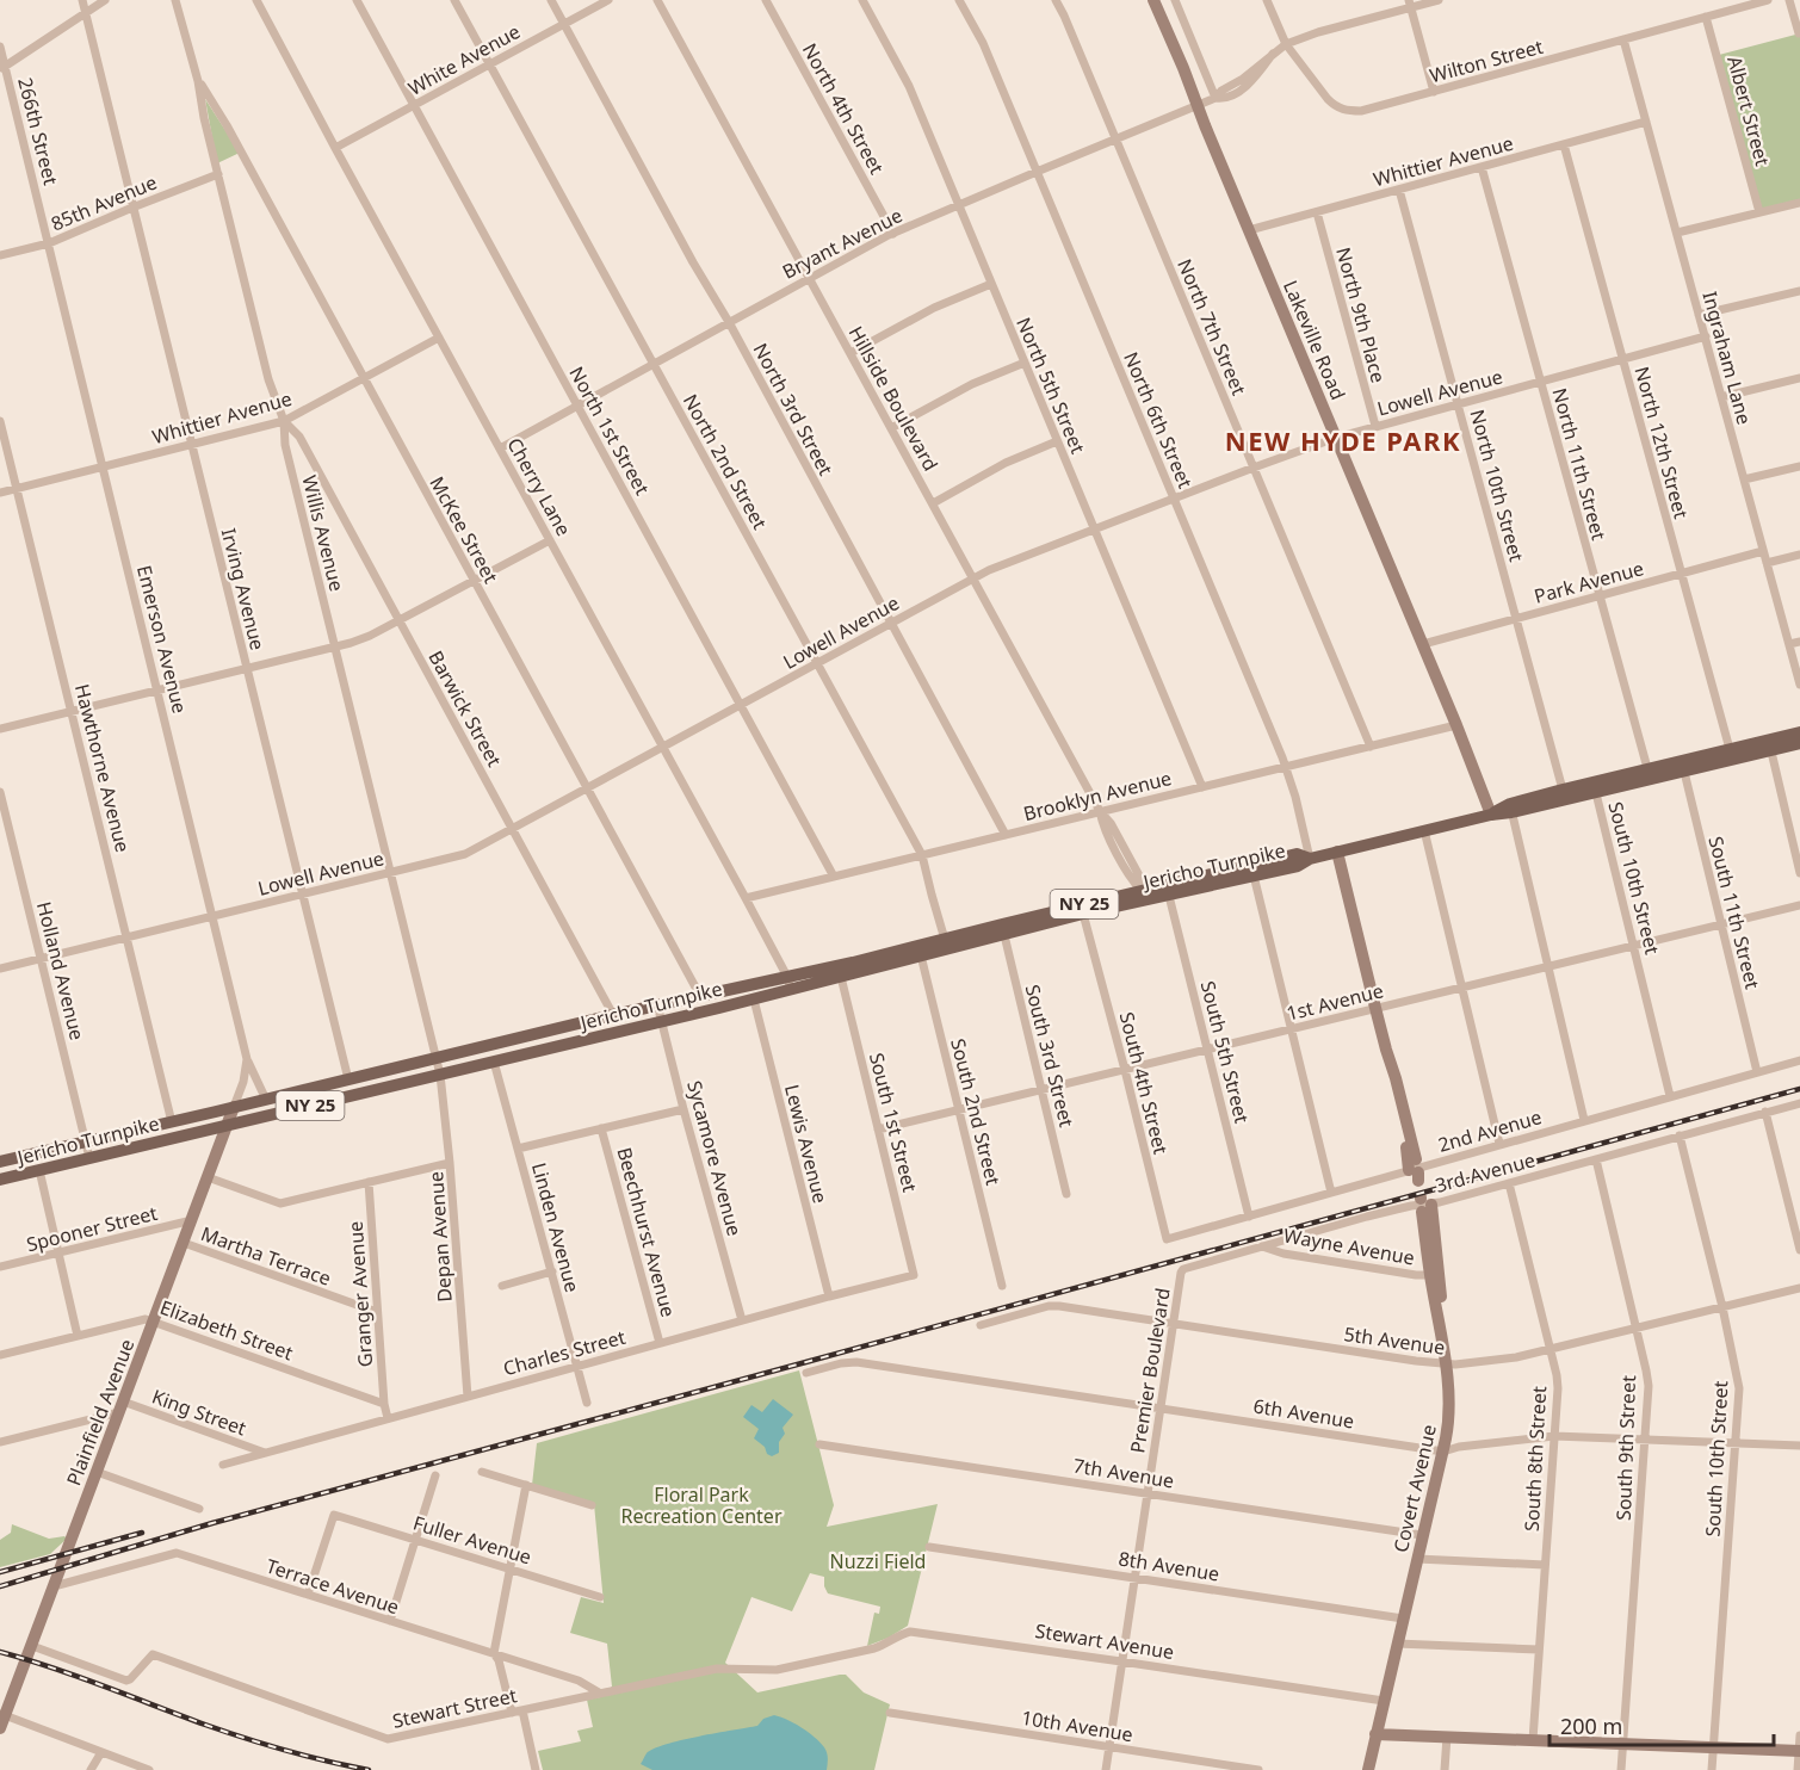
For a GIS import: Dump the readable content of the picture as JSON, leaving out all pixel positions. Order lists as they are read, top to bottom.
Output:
{
  "streets": {
    "main road": [
      "Lakeville Road",
      "Jericho Turnpike",
      "NY 25",
      "Plainfield Avenue",
      "Covert Avenue"
    ],
    "street": [
      "White Avenue",
      "Wilton Street",
      "North 4th Street",
      "Albert Street",
      "266th Street",
      "Whittier Avenue",
      "85th Avenue",
      "Bryant Avenue",
      "North 9th Place",
      "North 7th Street",
      "Ingraham Lane",
      "North 5th Street",
      "Lowell Avenue",
      "Hillside Boulevard",
      "North 3rd Street",
      "North 6th Street",
      "North 1st Street",
      "North 12th Street",
      "North 2nd Street",
      "North 11th Street",
      "North 10th Street",
      "Cherry Lane",
      "McKee Street",
      "Willis Avenue",
      "Park Avenue",
      "Irving Avenue",
      "Emerson Avenue",
      "Barwick Street",
      "Hawthorne Avenue",
      "Brooklyn Avenue",
      "South 10th Street",
      "South 11th Street",
      "Holland Avenue",
      "1st Avenue",
      "South 5th Street",
      "South 3rd Street",
      "South 4th Street",
      "South 2nd Street",
      "South 1st Street",
      "2nd Avenue",
      "Lewis Avenue",
      "Sycamore Avenue",
      "3rd Avenue",
      "Linden Avenue",
      "Spooner Street",
      "Beechhurst Avenue",
      "Depan Avenue",
      "Wayne Avenue",
      "Martha Terrace",
      "Granger Avenue",
      "Elizabeth Street",
      "5th Avenue",
      "Charles Street",
      "Premier Boulevard",
      "King Street",
      "6th Avenue",
      "South 9th Street",
      "South 8th Street",
      "7th Avenue",
      "Fuller Avenue",
      "8th Avenue",
      "Terrace Avenue",
      "Stewart Avenue",
      "Stewart Street",
      "10th Avenue"
    ]
  },
  "crossings": [
    ["White Avenue", "North 3rd Street"],
    ["White Avenue", "North 1st Street"],
    ["White Avenue", "North 2nd Street"],
    ["White Avenue", "Cherry Lane"],
    ["Wilton Street", "Albert Street"],
    ["Wilton Street", "Bryant Avenue"],
    ["Wilton Street", "Ingraham Lane"],
    ["North 4th Street", "Bryant Avenue"],
    ["266th Street", "Emerson Avenue"],
    ["Whittier Avenue", "North 9th Place"],
    ["Whittier Avenue", "Lakeville Road"],
    ["Whittier Avenue", "Ingraham Lane"],
    ["Whittier Avenue", "North 12th Street"],
    ["Whittier Avenue", "North 11th Street"],
    ["Whittier Avenue", "North 10th Street"],
    ["Whittier Avenue", "Cherry Lane"],
    ["Whittier Avenue", "McKee Street"],
    ["Whittier Avenue", "Willis Avenue"],
    ["Whittier Avenue", "Irving Avenue"],
    ["Whittier Avenue", "Emerson Avenue"],
    ["Whittier Avenue", "Barwick Street"],
    ["Whittier Avenue", "Hawthorne Avenue"],
    ["85th Avenue", "Willis Avenue"],
    ["85th Avenue", "Irving Avenue"],
    ["85th Avenue", "Emerson Avenue"],
    ["Bryant Avenue", "North 7th Street"],
    ["Bryant Avenue", "Lakeville Road"],
    ["Bryant Avenue", "North 5th Street"],
    ["Bryant Avenue", "Hillside Boulevard"],
    ["Bryant Avenue", "North 3rd Street"],
    ["Bryant Avenue", "North 6th Street"],
    ["Bryant Avenue", "North 1st Street"],
    ["Bryant Avenue", "North 2nd Street"],
    ["Bryant Avenue", "Cherry Lane"],
    ["North 9th Place", "Lowell Avenue"],
    ["North 7th Street", "Lowell Avenue"],
    ["North 7th Street", "Brooklyn Avenue"],
    ["Lakeville Road", "Lowell Avenue"],
    ["Lakeville Road", "Park Avenue"],
    ["Lakeville Road", "Brooklyn Avenue"],
    ["Lakeville Road", "Jericho Turnpike"],
    ["Ingraham Lane", "Lowell Avenue"],
    ["Ingraham Lane", "Park Avenue"],
    ["North 5th Street", "Lowell Avenue"],
    ["North 5th Street", "Brooklyn Avenue"],
    ["Lowell Avenue", "Hillside Boulevard"],
    ["Lowell Avenue", "North 3rd Street"],
    ["Lowell Avenue", "North 6th Street"],
    ["Lowell Avenue", "North 1st Street"],
    ["Lowell Avenue", "North 12th Street"],
    ["Lowell Avenue", "North 2nd Street"],
    ["Lowell Avenue", "North 11th Street"],
    ["Lowell Avenue", "North 10th Street"],
    ["Lowell Avenue", "Cherry Lane"],
    ["Lowell Avenue", "McKee Street"],
    ["Lowell Avenue", "Willis Avenue"],
    ["Lowell Avenue", "Irving Avenue"],
    ["Lowell Avenue", "Emerson Avenue"],
    ["Lowell Avenue", "Barwick Street"],
    ["Lowell Avenue", "Hawthorne Avenue"],
    ["Lowell Avenue", "Holland Avenue"],
    ["Hillside Boulevard", "Brooklyn Avenue"],
    ["Hillside Boulevard", "Jericho Turnpike"],
    ["North 3rd Street", "Brooklyn Avenue"],
    ["North 6th Street", "Brooklyn Avenue"],
    ["North 6th Street", "Jericho Turnpike"],
    ["North 1st Street", "Brooklyn Avenue"],
    ["North 12th Street", "Park Avenue"],
    ["North 12th Street", "Jericho Turnpike"],
    ["North 2nd Street", "Brooklyn Avenue"],
    ["North 2nd Street", "Jericho Turnpike"],
    ["North 11th Street", "Park Avenue"],
    ["North 11th Street", "Jericho Turnpike"],
    ["North 10th Street", "Park Avenue"],
    ["North 10th Street", "Jericho Turnpike"],
    ["Cherry Lane", "Brooklyn Avenue"],
    ["Cherry Lane", "Jericho Turnpike"],
    ["McKee Street", "Willis Avenue"],
    ["McKee Street", "Jericho Turnpike"],
    ["Willis Avenue", "Barwick Street"],
    ["Willis Avenue", "Jericho Turnpike"],
    ["Willis Avenue", "Depan Avenue"],
    ["Irving Avenue", "Jericho Turnpike"],
    ["Emerson Avenue", "Jericho Turnpike"],
    ["Emerson Avenue", "Plainfield Avenue"],
    ["Barwick Street", "Jericho Turnpike"],
    ["Hawthorne Avenue", "Jericho Turnpike"],
    ["Jericho Turnpike", "South 10th Street"],
    ["Jericho Turnpike", "South 11th Street"],
    ["Jericho Turnpike", "Holland Avenue"],
    ["Jericho Turnpike", "South 5th Street"],
    ["Jericho Turnpike", "South 3rd Street"],
    ["Jericho Turnpike", "South 4th Street"],
    ["Jericho Turnpike", "South 2nd Street"],
    ["Jericho Turnpike", "South 1st Street"],
    ["Jericho Turnpike", "Lewis Avenue"],
    ["Jericho Turnpike", "Sycamore Avenue"],
    ["Jericho Turnpike", "Linden Avenue"],
    ["Jericho Turnpike", "Depan Avenue"],
    ["Jericho Turnpike", "Plainfield Avenue"],
    ["South 10th Street", "1st Avenue"],
    ["South 10th Street", "2nd Avenue"],
    ["South 10th Street", "3rd Avenue"],
    ["South 10th Street", "5th Avenue"],
    ["South 10th Street", "6th Avenue"],
    ["South 11th Street", "1st Avenue"],
    ["South 11th Street", "2nd Avenue"],
    ["1st Avenue", "South 5th Street"],
    ["1st Avenue", "South 3rd Street"],
    ["1st Avenue", "South 4th Street"],
    ["1st Avenue", "South 2nd Street"],
    ["1st Avenue", "South 1st Street"],
    ["South 5th Street", "2nd Avenue"],
    ["South 4th Street", "2nd Avenue"],
    ["South 1st Street", "Charles Street"],
    ["Lewis Avenue", "Charles Street"],
    ["Sycamore Avenue", "Charles Street"],
    ["3rd Avenue", "Wayne Avenue"],
    ["3rd Avenue", "Premier Boulevard"],
    ["3rd Avenue", "South 9th Street"],
    ["3rd Avenue", "South 8th Street"],
    ["3rd Avenue", "Covert Avenue"],
    ["Linden Avenue", "Charles Street"],
    ["Spooner Street", "Plainfield Avenue"],
    ["Beechhurst Avenue", "Charles Street"],
    ["Depan Avenue", "Charles Street"],
    ["Wayne Avenue", "Covert Avenue"],
    ["Martha Terrace", "Granger Avenue"],
    ["Martha Terrace", "Plainfield Avenue"],
    ["Granger Avenue", "Elizabeth Street"],
    ["Elizabeth Street", "Plainfield Avenue"],
    ["5th Avenue", "Premier Boulevard"],
    ["5th Avenue", "South 9th Street"],
    ["5th Avenue", "South 8th Street"],
    ["5th Avenue", "Covert Avenue"],
    ["Charles Street", "King Street"],
    ["Premier Boulevard", "6th Avenue"],
    ["Premier Boulevard", "7th Avenue"],
    ["Premier Boulevard", "8th Avenue"],
    ["Premier Boulevard", "Stewart Avenue"],
    ["Premier Boulevard", "10th Avenue"],
    ["Plainfield Avenue", "King Street"],
    ["Plainfield Avenue", "Terrace Avenue"],
    ["Plainfield Avenue", "Stewart Street"],
    ["6th Avenue", "South 9th Street"],
    ["6th Avenue", "South 8th Street"],
    ["6th Avenue", "Covert Avenue"],
    ["7th Avenue", "Covert Avenue"],
    ["Covert Avenue", "8th Avenue"],
    ["Covert Avenue", "Stewart Avenue"],
    ["Fuller Avenue", "Terrace Avenue"],
    ["Terrace Avenue", "Stewart Street"],
    ["Stewart Avenue", "Stewart Street"]
  ],
  "districts": ["NEW HYDE PARK"],
  "parks": ["Floral Park Recreation Center", "Nuzzi Field"],
  "scale_bar": "200 m"
}
